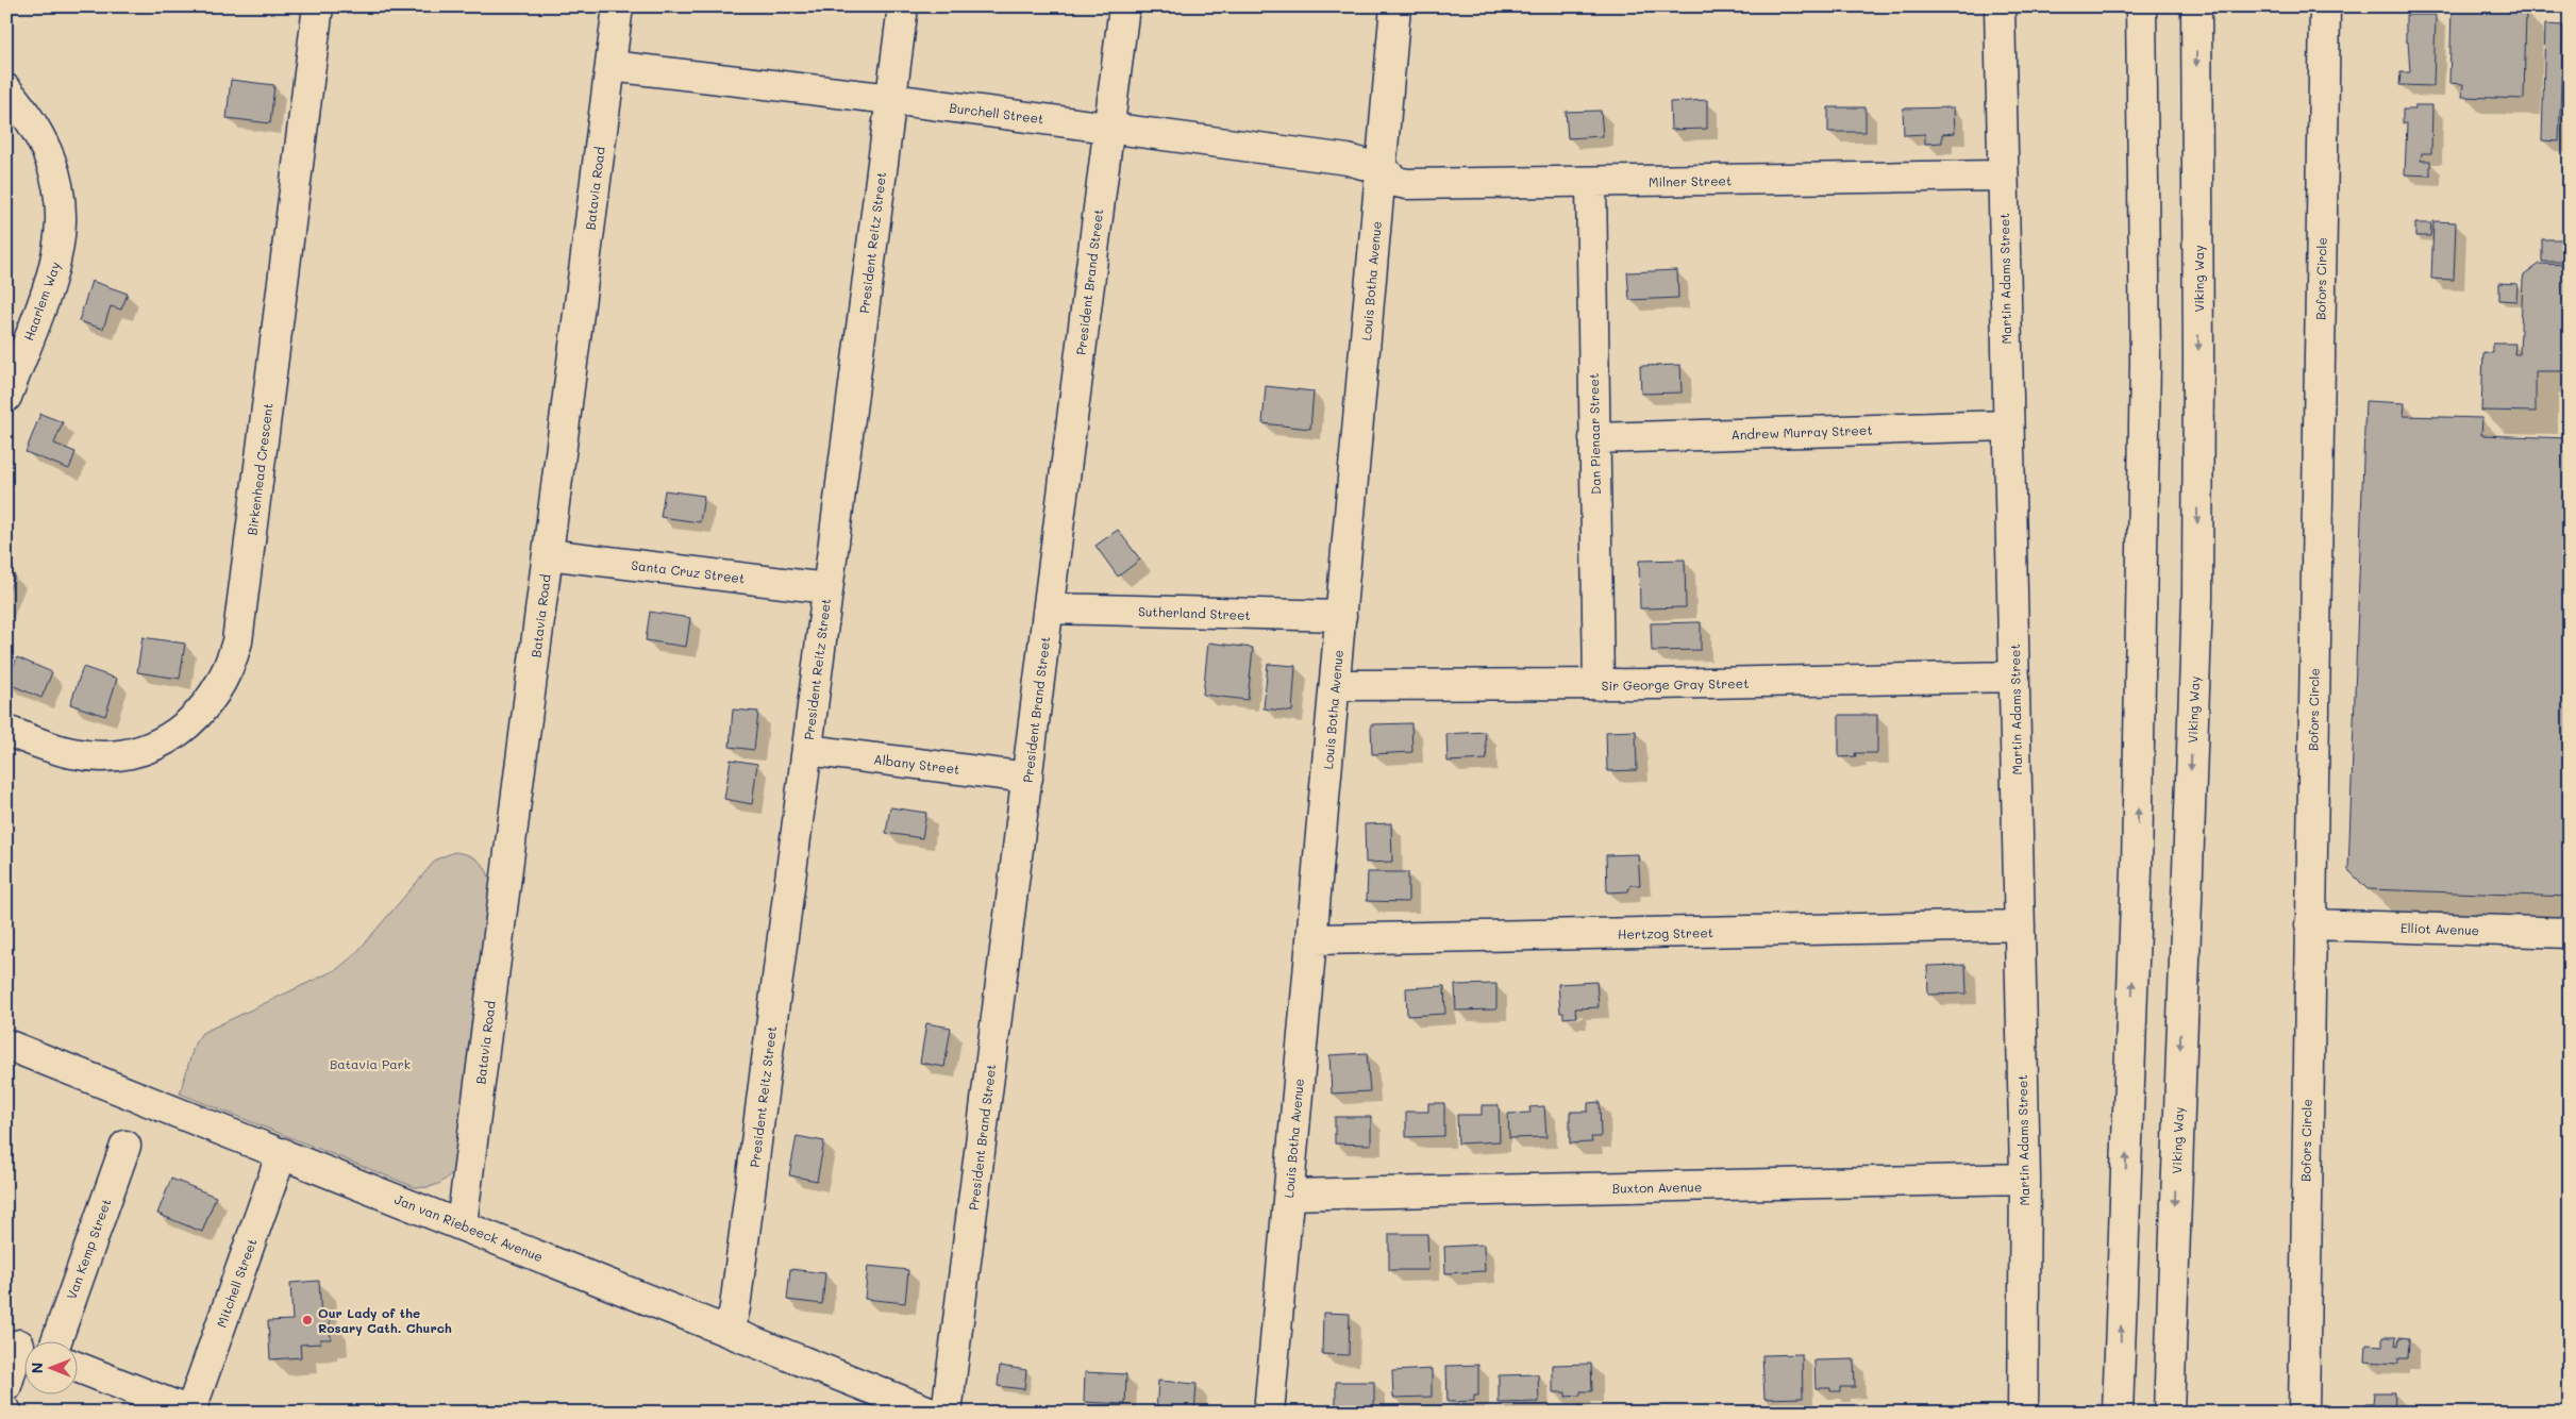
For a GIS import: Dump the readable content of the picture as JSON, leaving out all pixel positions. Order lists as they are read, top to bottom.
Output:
{
  "streets": {
    "street": [
      "Burchell Street",
      "Milner Street",
      "Batavia Road",
      "President Reitz Street",
      "Martin Adams Street",
      "Viking Way",
      "Bofors Circle",
      "Louis Botha Avenue",
      "President Brand Street",
      "Haarlem Way",
      "Andrew Murray Street",
      "Dan Pienaar Street",
      "Birkenhead Crescent",
      "Santa Cruz Street",
      "Sutherland Street",
      "Sir George Gray Street",
      "Albany Street",
      "Elliot Avenue",
      "Hertzog Street",
      "Buxton Avenue",
      "Jan van Riebeeck Avenue",
      "Van Kemp Street",
      "Mitchell Street"
    ]
  },
  "crossings": [
    ["Burchell Street", "Milner Street"],
    ["Burchell Street", "Batavia Road"],
    ["Burchell Street", "President Reitz Street"],
    ["Burchell Street", "Louis Botha Avenue"],
    ["Burchell Street", "President Brand Street"],
    ["Milner Street", "Martin Adams Street"],
    ["Milner Street", "Louis Botha Avenue"],
    ["Milner Street", "Dan Pienaar Street"],
    ["Batavia Road", "Santa Cruz Street"],
    ["Batavia Road", "Jan van Riebeeck Avenue"],
    ["President Reitz Street", "Santa Cruz Street"],
    ["President Reitz Street", "Albany Street"],
    ["President Reitz Street", "Jan van Riebeeck Avenue"],
    ["Martin Adams Street", "Andrew Murray Street"],
    ["Martin Adams Street", "Sir George Gray Street"],
    ["Martin Adams Street", "Hertzog Street"],
    ["Martin Adams Street", "Buxton Avenue"],
    ["Bofors Circle", "Elliot Avenue"],
    ["Louis Botha Avenue", "Sutherland Street"],
    ["Louis Botha Avenue", "Sir George Gray Street"],
    ["Louis Botha Avenue", "Hertzog Street"],
    ["Louis Botha Avenue", "Buxton Avenue"],
    ["President Brand Street", "Sutherland Street"],
    ["President Brand Street", "Albany Street"],
    ["Andrew Murray Street", "Dan Pienaar Street"],
    ["Dan Pienaar Street", "Sir George Gray Street"],
    ["Jan van Riebeeck Avenue", "Mitchell Street"]
  ],
  "parks": ["Batavia Park"],
  "places": ["Our Lady of the Rosary Cath. Church"],
  "north": "left"
}
